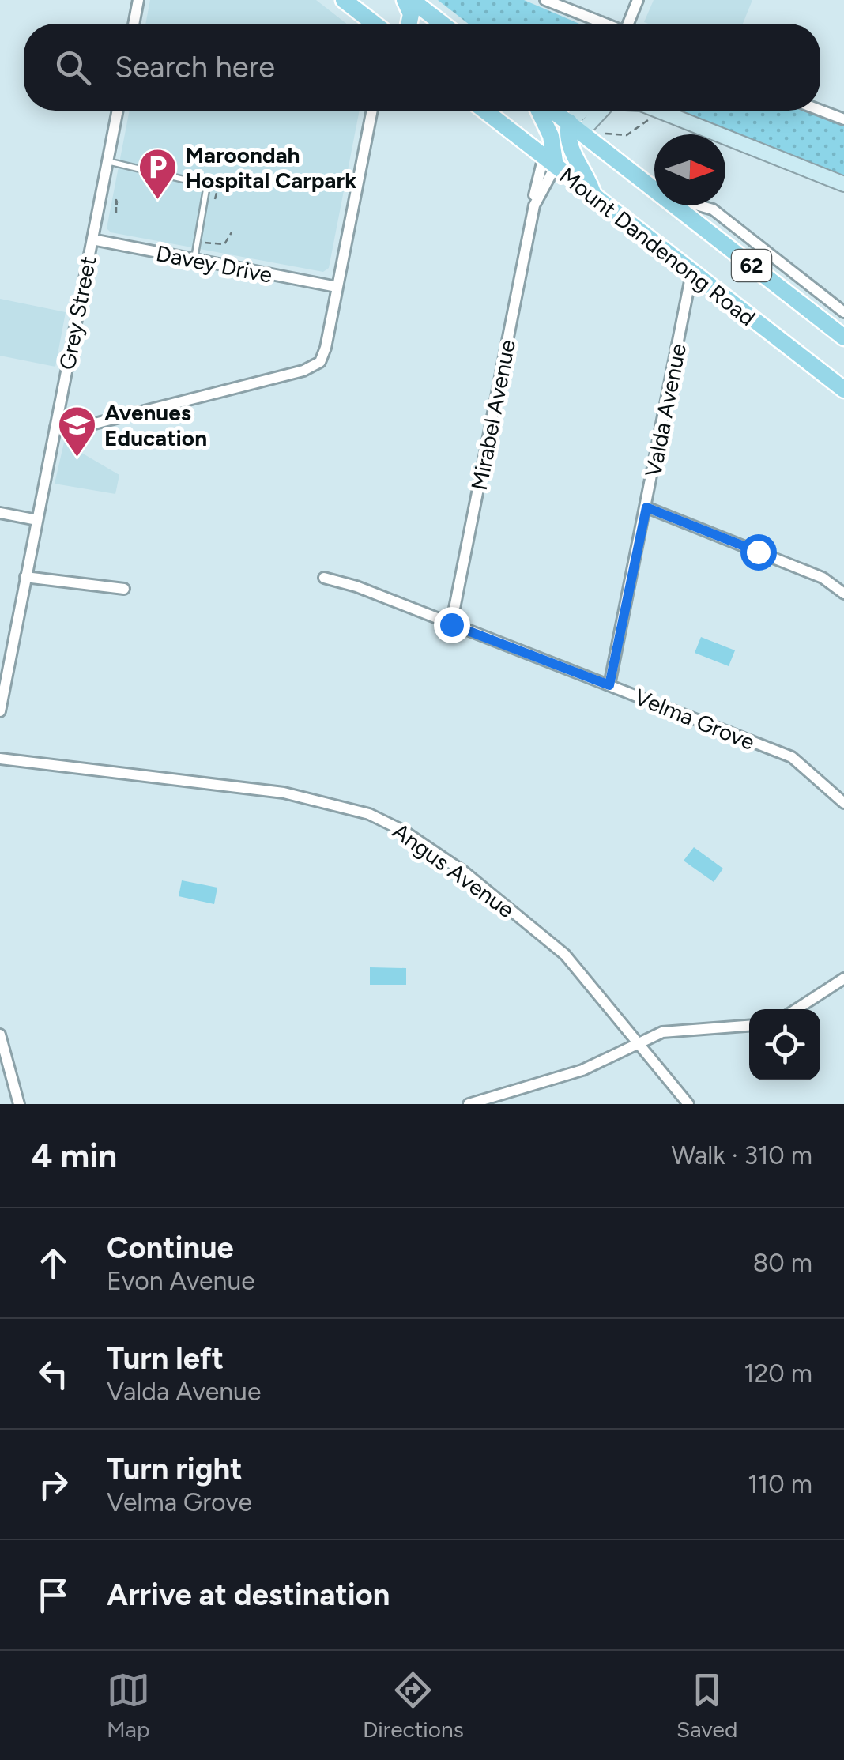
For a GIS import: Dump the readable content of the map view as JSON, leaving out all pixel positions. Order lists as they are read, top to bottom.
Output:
{
  "streets": {
    "main road": ["Mount Dandenong Road", "62"],
    "street": [
      "Davey Drive",
      "Grey Street",
      "Valda Avenue",
      "Mirabel Avenue",
      "Velma Grove",
      "Angus Avenue"
    ]
  },
  "crossings": [
    ["Mount Dandenong Road", "Valda Avenue"],
    ["Mount Dandenong Road", "Mirabel Avenue"],
    ["Davey Drive", "Grey Street"],
    ["Valda Avenue", "Velma Grove"],
    ["Mirabel Avenue", "Velma Grove"]
  ],
  "places": {
    "parking": ["Maroondah Hospital Carpark"],
    "school or university": ["Avenues Education"]
  },
  "north": "right",
  "page": {
    "search": "Search here",
    "heading": ["4 min", "Walk · 310 m"],
    "list": [
      ["Continue", "Evon Avenue", "80 m"],
      ["Turn left", "Valda Avenue", "120 m"],
      ["Turn right", "Velma Grove", "110 m"],
      "Arrive at destination"
    ],
    "nav": ["Map", "Directions", "Saved"]
  }
}
